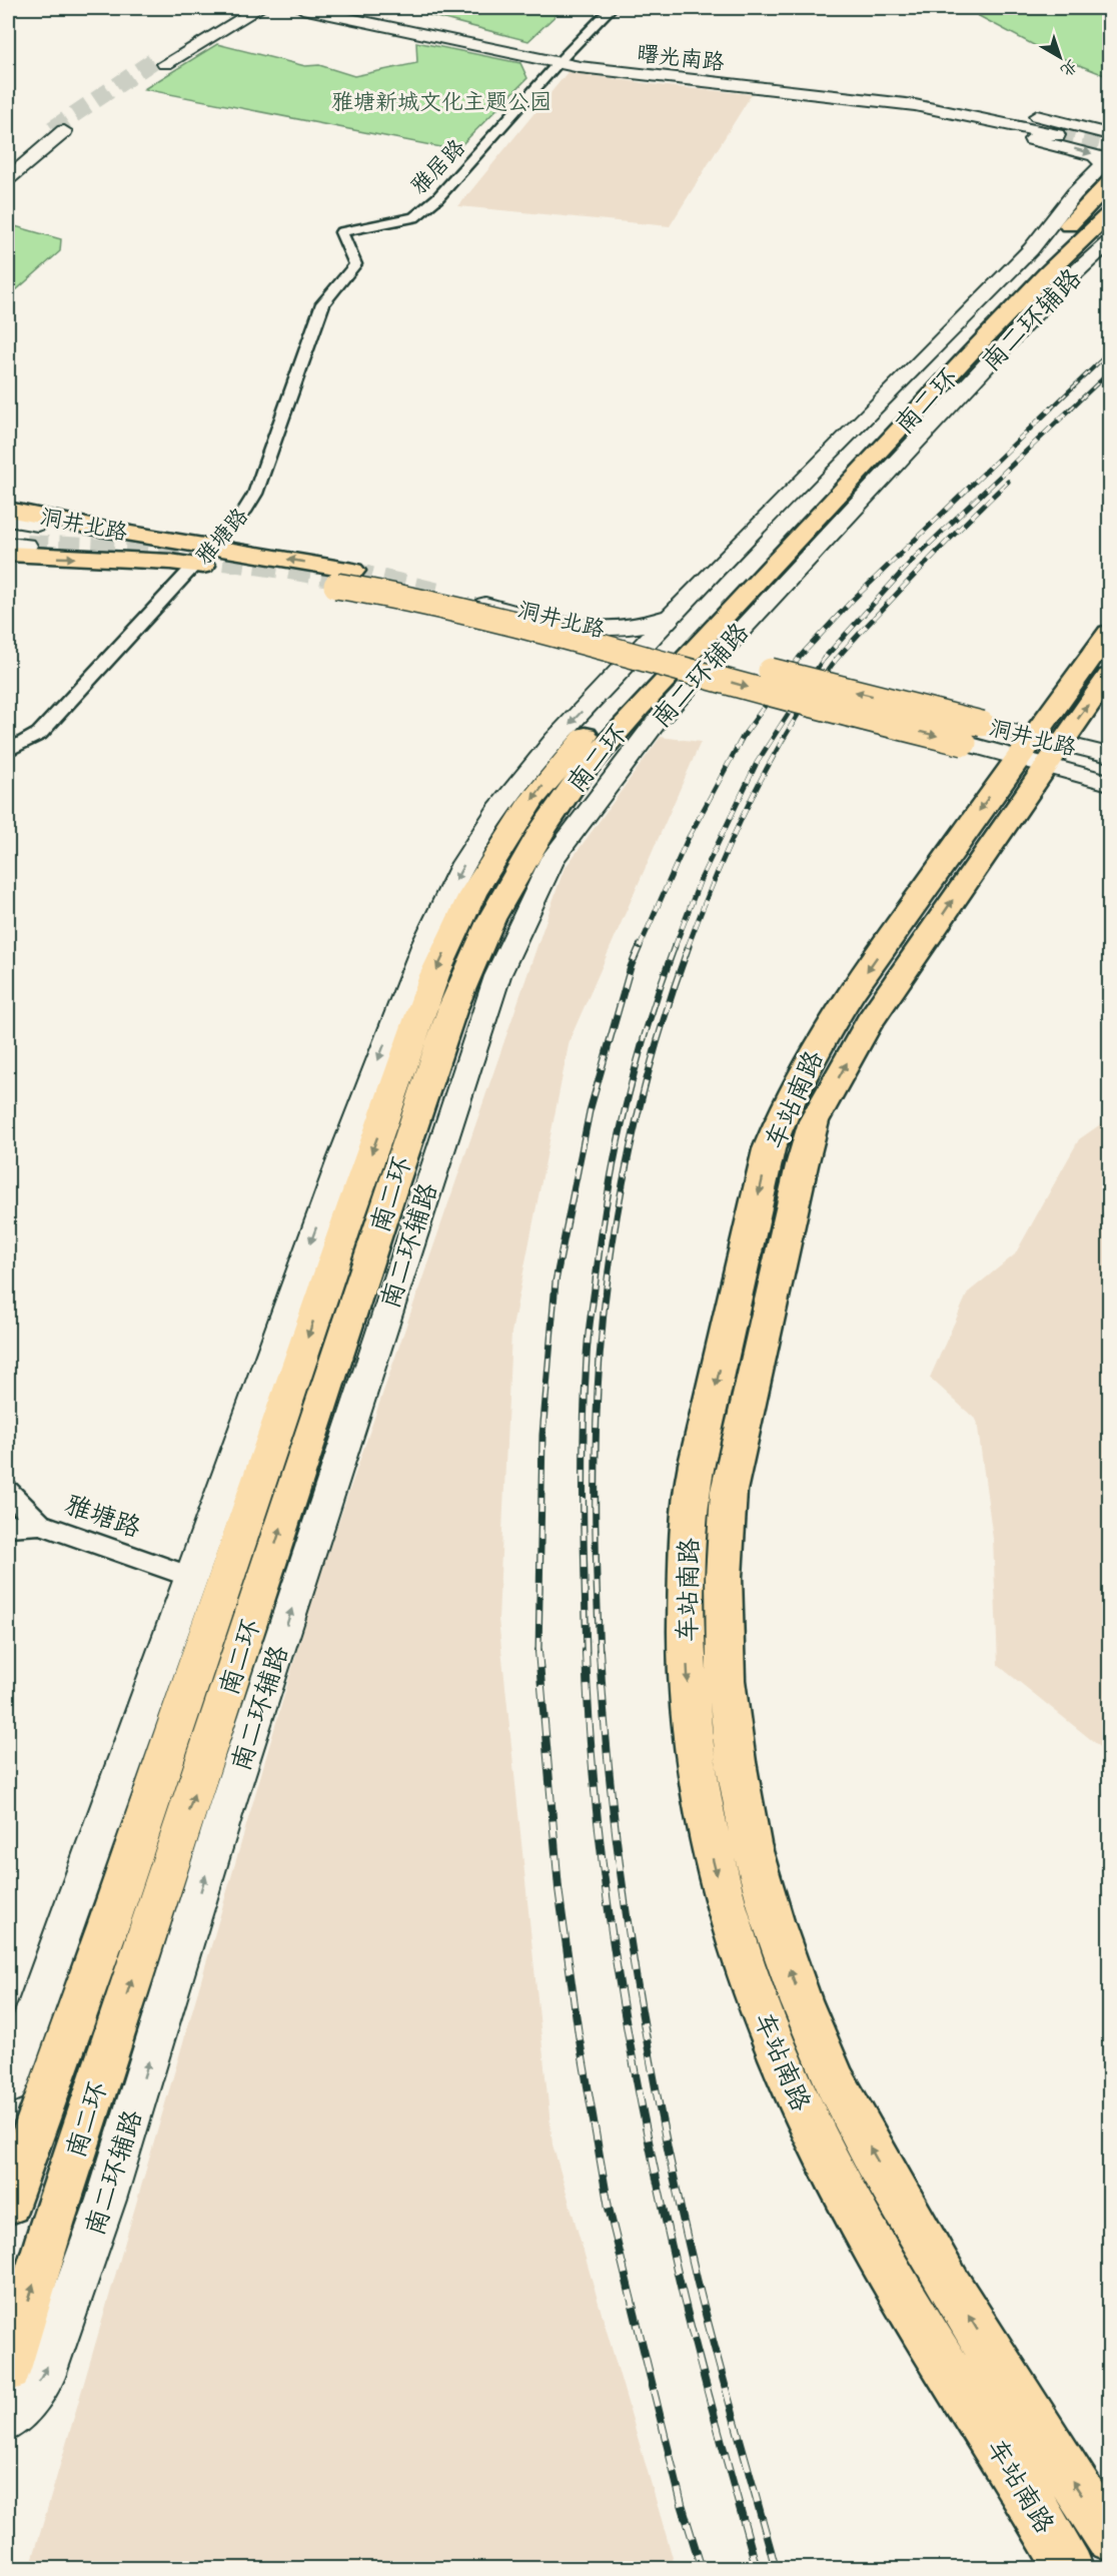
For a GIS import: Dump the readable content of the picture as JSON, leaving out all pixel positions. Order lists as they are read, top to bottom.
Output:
{
  "streets": {
    "main road": [
      "曙光南路",
      "南二环辅路",
      "南二环",
      "洞井北路",
      "车站南路"
    ],
    "street": ["雅居路", "雅塘路"]
  },
  "crossings": [
    ["曙光南路", "雅居路"],
    ["雅居路", "雅塘路"],
    ["南二环辅路", "南二环"],
    ["南二环辅路", "雅塘路"],
    ["洞井北路", "雅塘路"],
    ["洞井北路", "车站南路"]
  ],
  "parks": ["雅塘新城文化主题公园"],
  "north": "bottom right"
}
